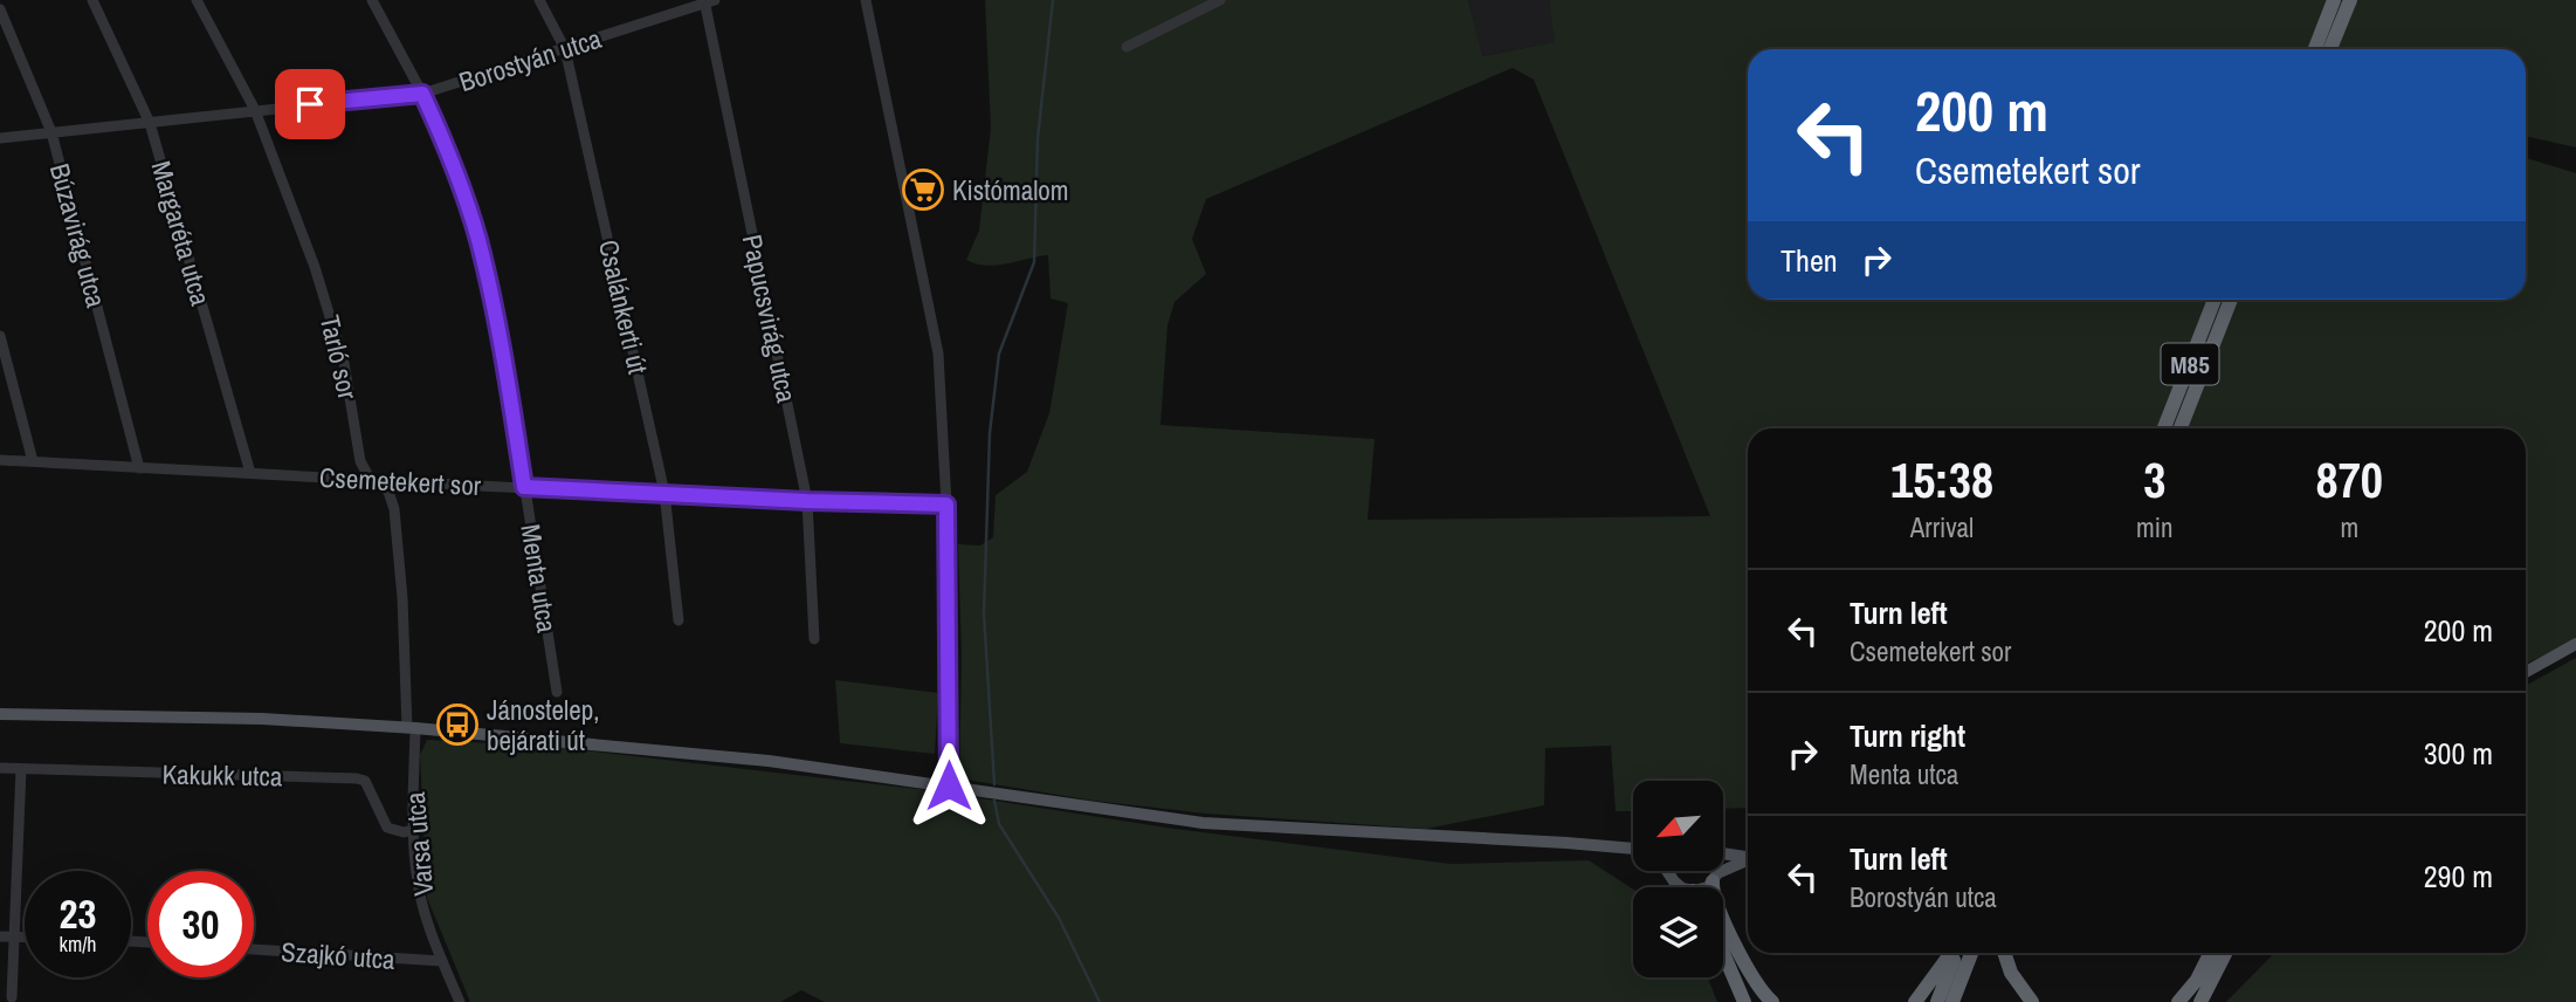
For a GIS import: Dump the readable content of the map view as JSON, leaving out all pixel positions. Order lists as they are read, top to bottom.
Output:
{
  "streets": {
    "highway": ["M85"],
    "street": [
      "Borostyán utca",
      "Margaréta utca",
      "Búzavirág utca",
      "Csalánkerti út",
      "Papucsvirág utca",
      "Tarló sor",
      "Csemetekert sor",
      "Menta utca",
      "Kakukk utca",
      "Varsa utca",
      "Szajkó utca"
    ]
  },
  "crossings": [
    ["Borostyán utca", "Margaréta utca"],
    ["Borostyán utca", "Búzavirág utca"],
    ["Borostyán utca", "Csalánkerti út"],
    ["Borostyán utca", "Papucsvirág utca"],
    ["Borostyán utca", "Tarló sor"],
    ["Borostyán utca", "Menta utca"],
    ["Margaréta utca", "Csemetekert sor"],
    ["Búzavirág utca", "Csemetekert sor"],
    ["Csalánkerti út", "Csemetekert sor"],
    ["Papucsvirág utca", "Csemetekert sor"],
    ["Tarló sor", "Csemetekert sor"],
    ["Tarló sor", "Varsa utca"],
    ["Csemetekert sor", "Menta utca"],
    ["Kakukk utca", "Varsa utca"],
    ["Varsa utca", "Szajkó utca"]
  ],
  "places": {
    "supermarket": ["Kistómalom"],
    "bus stop": ["Jánostelep, bejárati út"]
  },
  "north": "bottom left",
  "page": {
    "turn": ["200 m", "Csemetekert sor"],
    "then": "Then",
    "eta": [
      "15:38",
      "Arrival",
      "3",
      "min",
      "870",
      "m"
    ],
    "list": [
      {
        "name": "Turn left",
        "note": "Csemetekert sor",
        "value": "200 m"
      },
      {
        "name": "Turn right",
        "note": "Menta utca",
        "value": "300 m"
      },
      {
        "name": "Turn left",
        "note": "Borostyán utca",
        "value": "290 m"
      }
    ],
    "speed": "23 km/h",
    "limit": "30"
  }
}
